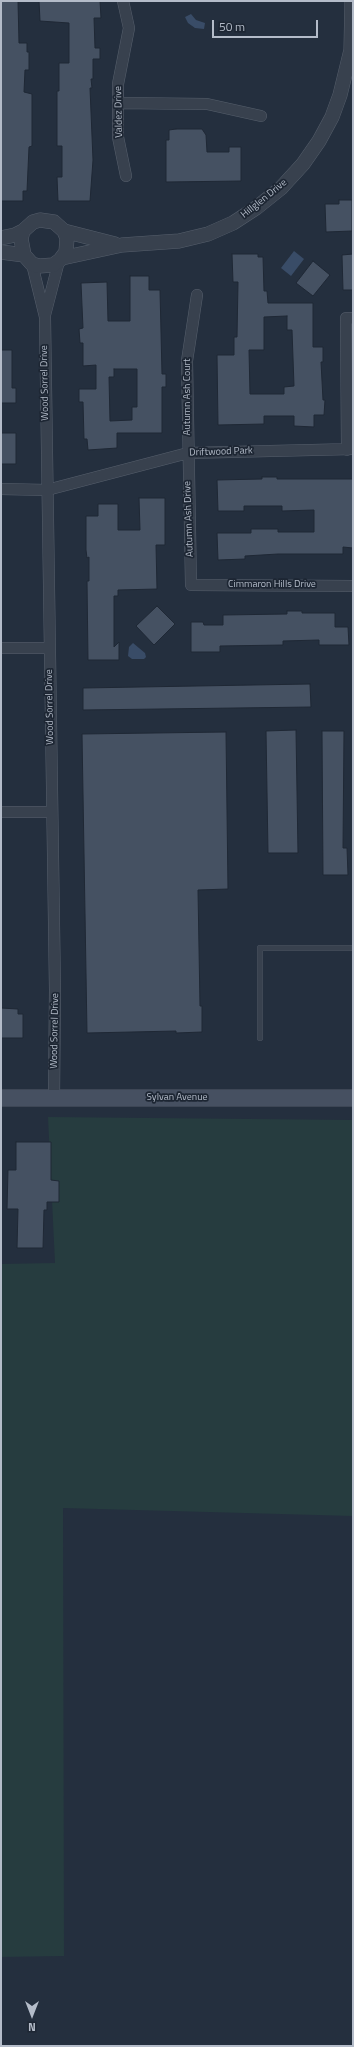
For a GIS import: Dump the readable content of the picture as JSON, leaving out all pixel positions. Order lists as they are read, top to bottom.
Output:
{
  "streets": {
    "main road": ["Sylvan Avenue"],
    "street": [
      "Valdez Drive",
      "Hillglen Drive",
      "Wood Sorrel Drive",
      "Autumn Ash Court",
      "Driftwood Park",
      "Autumn Ash Drive",
      "Cimmaron Hills Drive"
    ]
  },
  "crossings": [
    ["Hillglen Drive", "Wood Sorrel Drive"],
    ["Wood Sorrel Drive", "Driftwood Park"],
    ["Wood Sorrel Drive", "Sylvan Avenue"],
    ["Autumn Ash Court", "Driftwood Park"],
    ["Autumn Ash Court", "Autumn Ash Drive"],
    ["Driftwood Park", "Autumn Ash Drive"],
    ["Autumn Ash Drive", "Cimmaron Hills Drive"]
  ],
  "scale_bar": "50 m",
  "north": "bottom"
}
